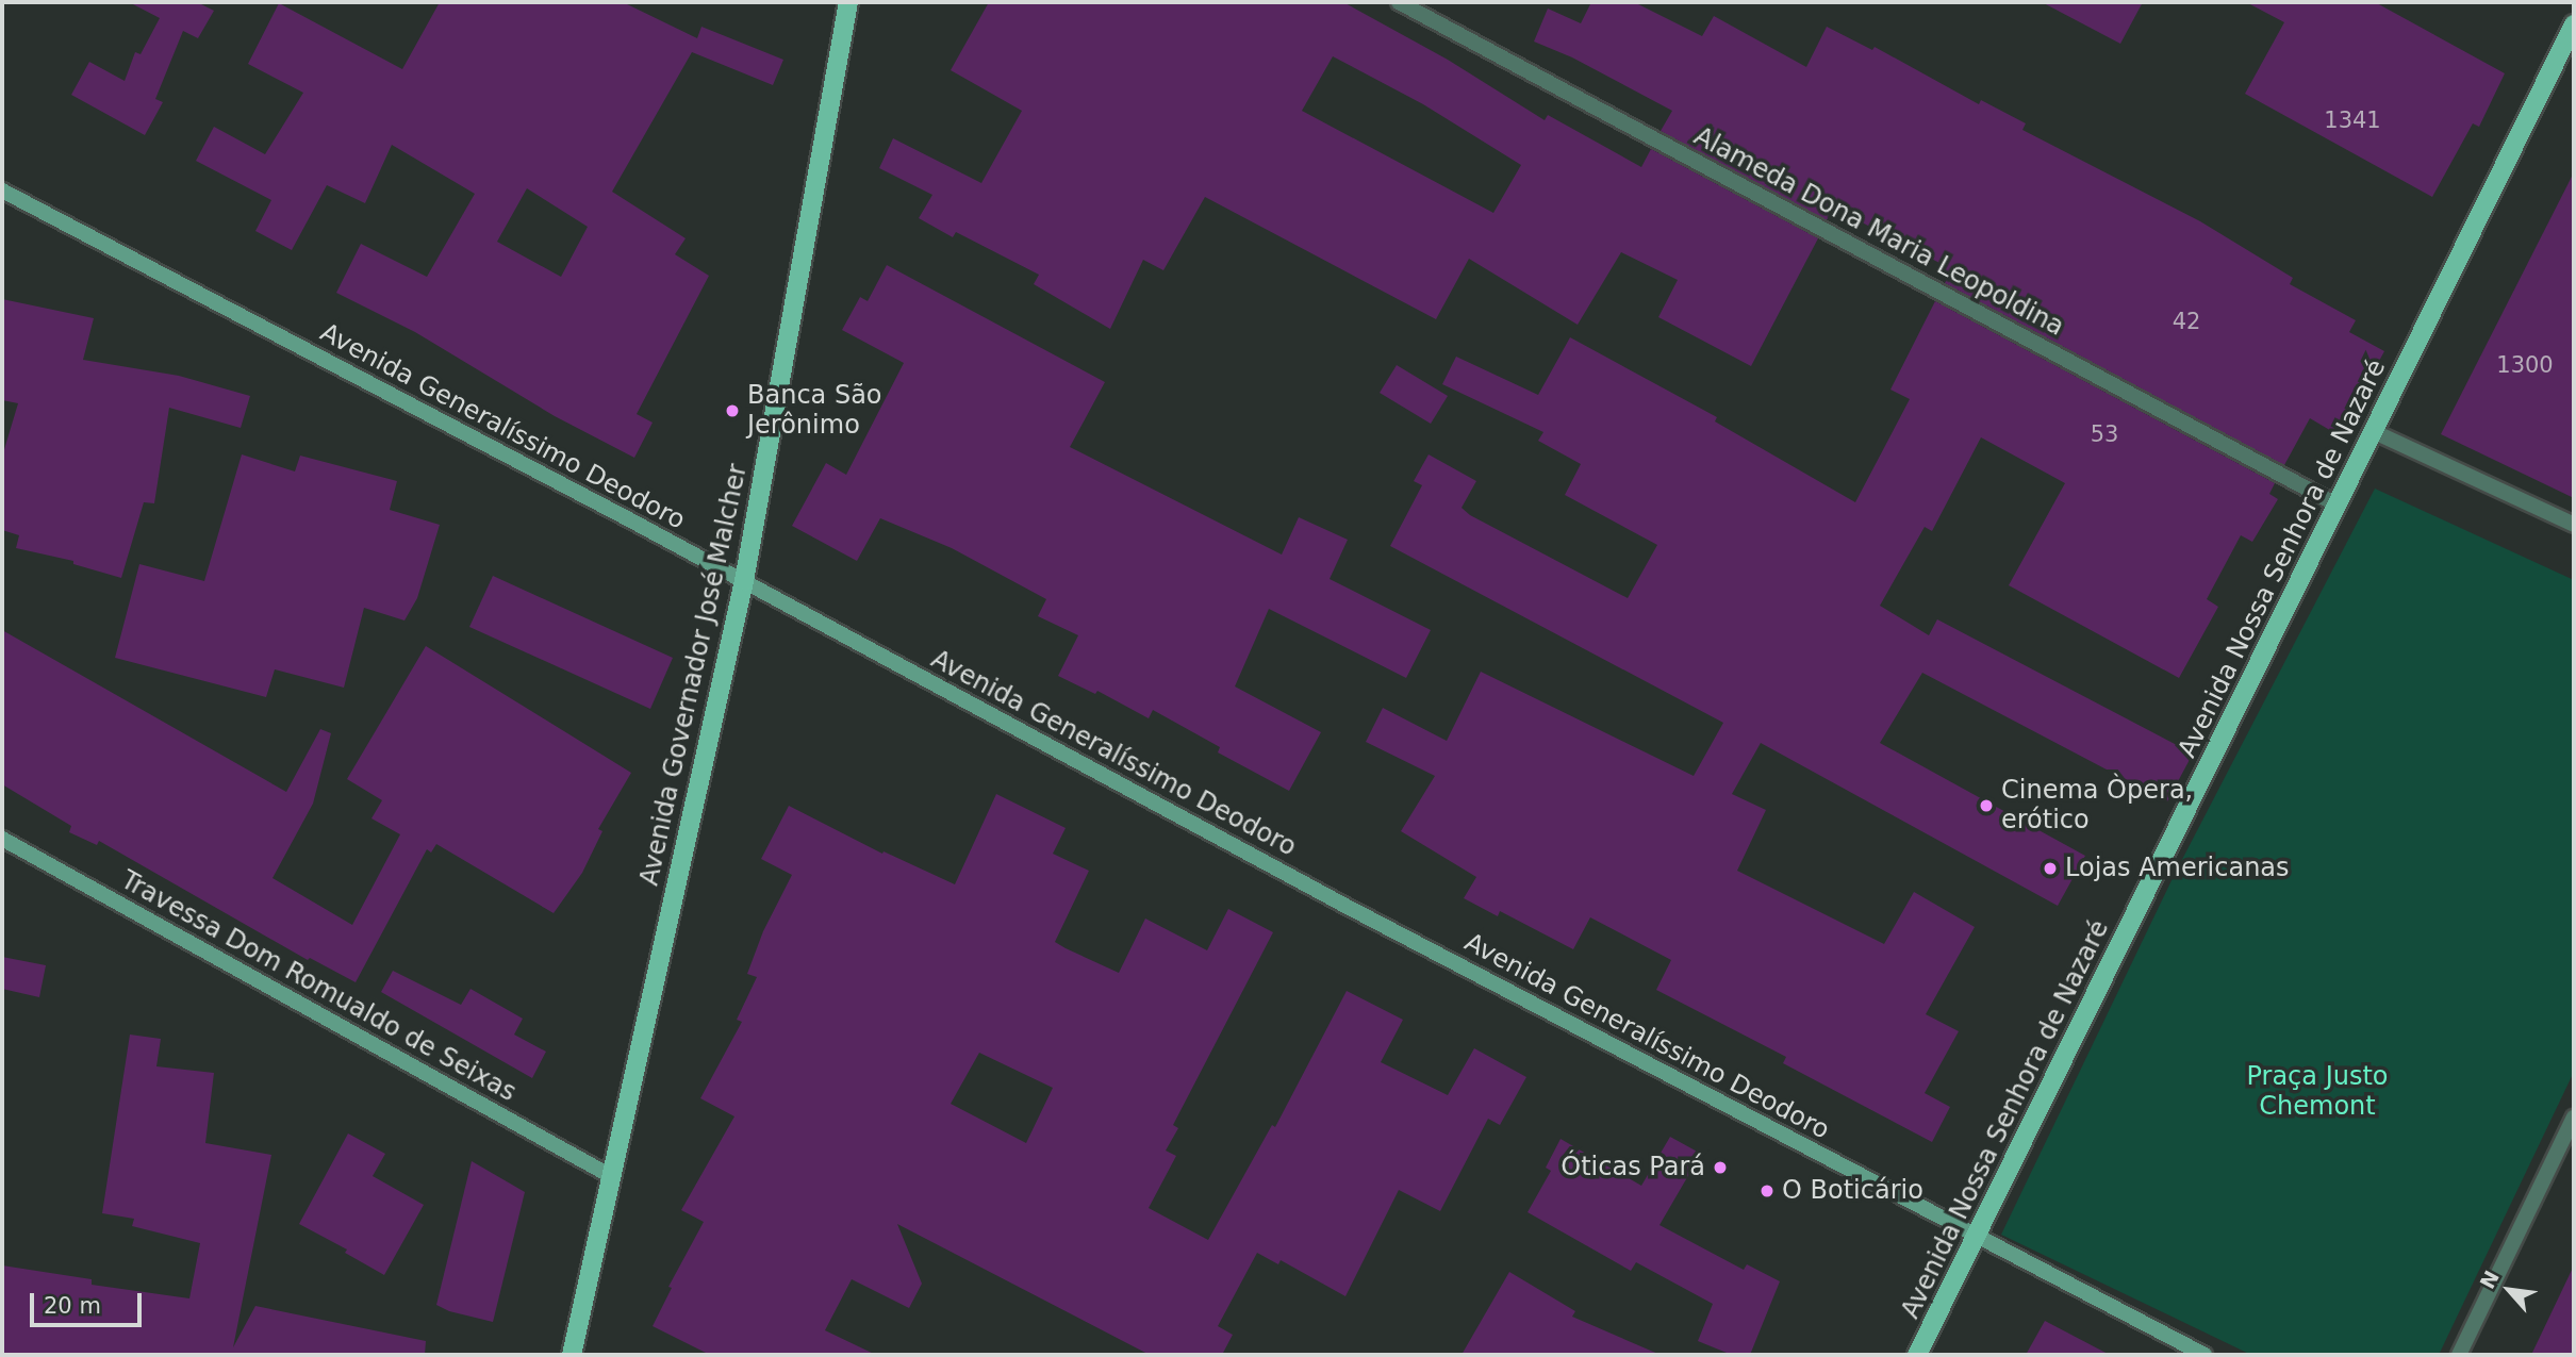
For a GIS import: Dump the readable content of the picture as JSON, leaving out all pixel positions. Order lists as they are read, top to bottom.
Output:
{
  "streets": {
    "main road": ["Avenida Nossa Senhora de Nazaré", "Avenida Governador José Malcher"],
    "street": ["Alameda Dona Maria Leopoldina", "Avenida Generalíssimo Deodoro", "Travessa Dom Romualdo de Seixas"]
  },
  "crossings": [
    ["Alameda Dona Maria Leopoldina", "Avenida Nossa Senhora de Nazaré"],
    ["Avenida Generalíssimo Deodoro", "Avenida Nossa Senhora de Nazaré"],
    ["Avenida Generalíssimo Deodoro", "Avenida Governador José Malcher"],
    ["Avenida Governador José Malcher", "Travessa Dom Romualdo de Seixas"]
  ],
  "parks": ["Praça Justo Chemont"],
  "places": [
    "Banca São Jerônimo",
    "Cinema Òpera, erótico",
    "Lojas Americanas",
    "Óticas Pará",
    "O Boticário"
  ],
  "house_numbers": [
    "1341",
    "42",
    "1300",
    "53"
  ],
  "scale_bar": "20 m",
  "north": "top left"
}
